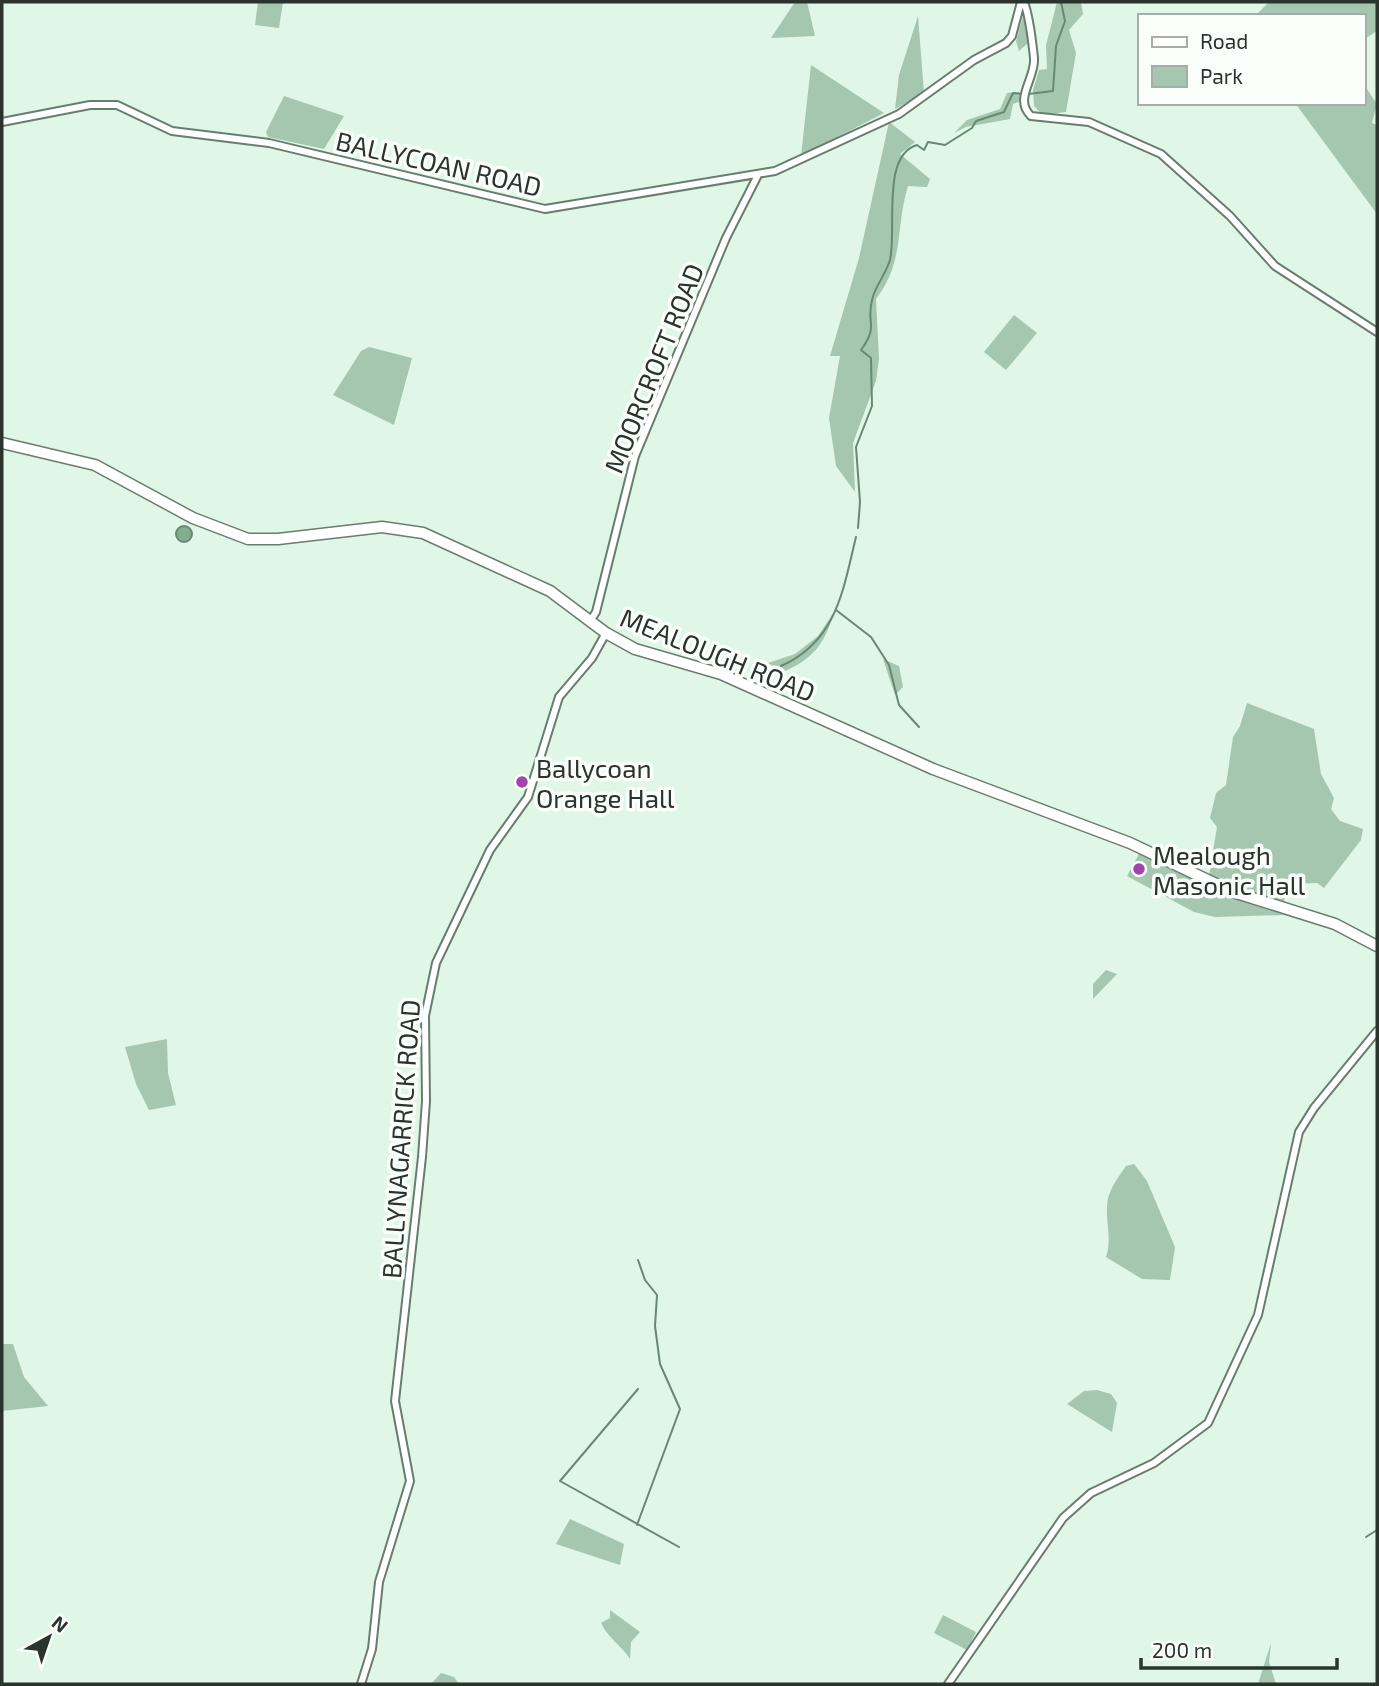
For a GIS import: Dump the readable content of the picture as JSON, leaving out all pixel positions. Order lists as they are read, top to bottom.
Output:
{
  "streets": {
    "street": [
      "BALLYCOAN ROAD",
      "MOORCROFT ROAD",
      "MEALOUGH ROAD",
      "BALLYNAGARRICK ROAD"
    ]
  },
  "crossings": [
    ["BALLYCOAN ROAD", "MOORCROFT ROAD"],
    ["MOORCROFT ROAD", "MEALOUGH ROAD"],
    ["MEALOUGH ROAD", "BALLYNAGARRICK ROAD"]
  ],
  "places": ["Ballycoan Orange Hall", "Mealough Masonic Hall"],
  "legend": ["Road", "Park"],
  "scale_bar": "200 m",
  "north": "top right"
}
